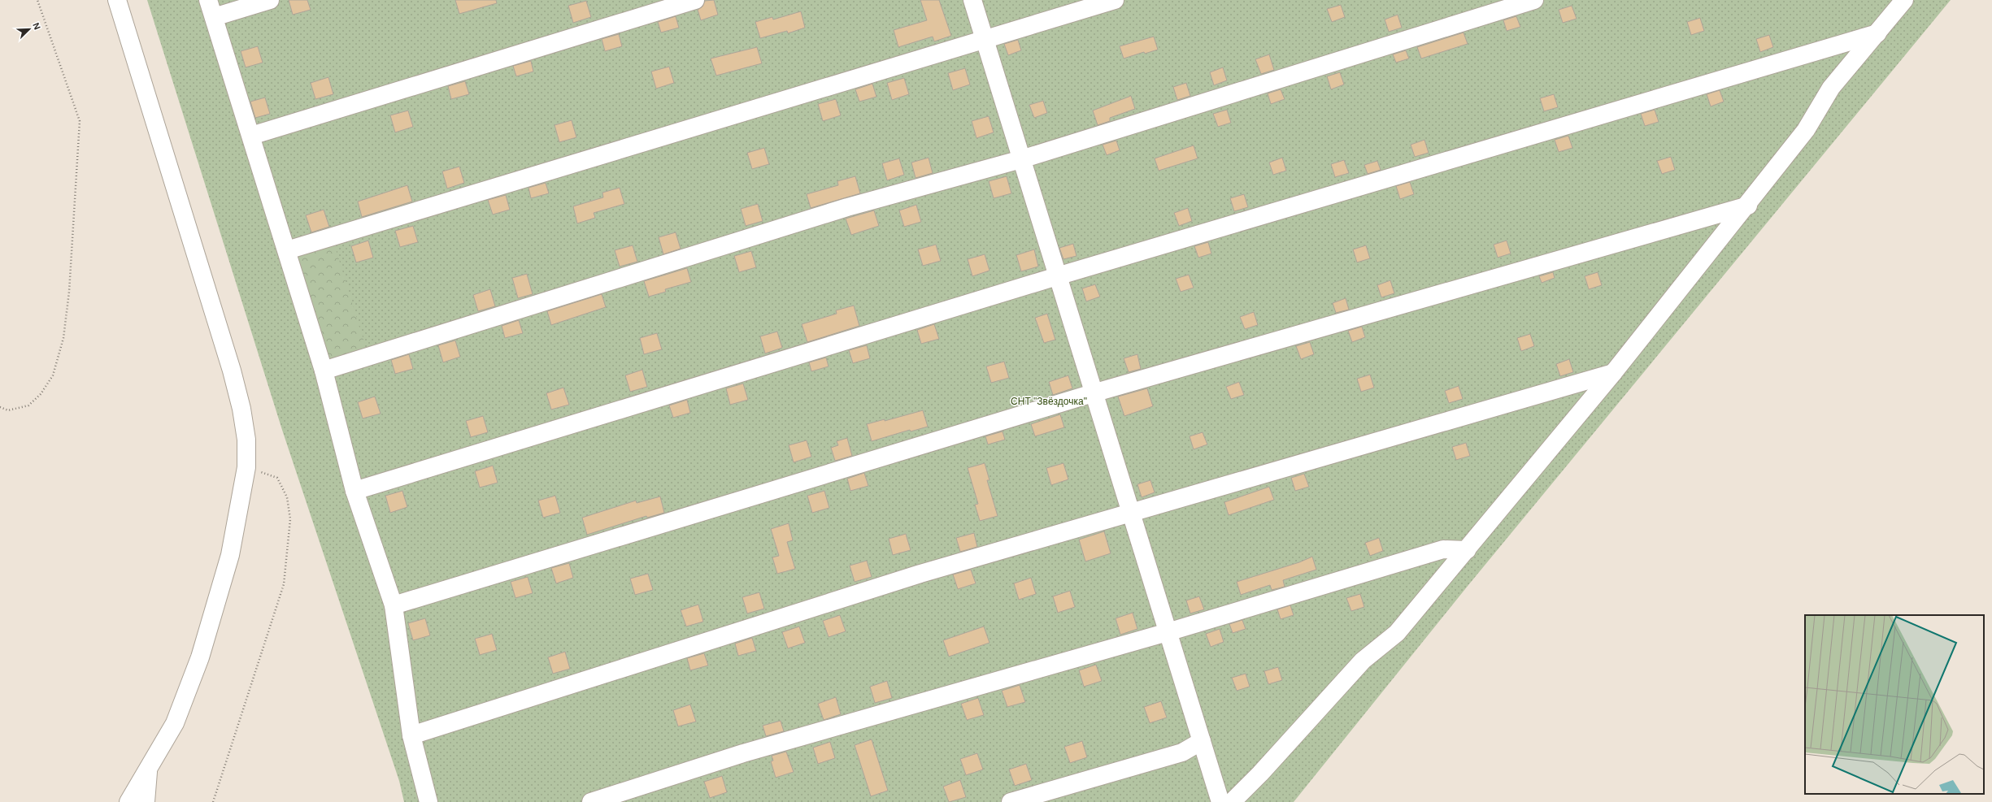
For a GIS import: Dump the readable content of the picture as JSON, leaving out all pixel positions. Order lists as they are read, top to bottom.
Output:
{
  "parks": ["СНТ \"Звёздочка\""],
  "north": "top right"
}
